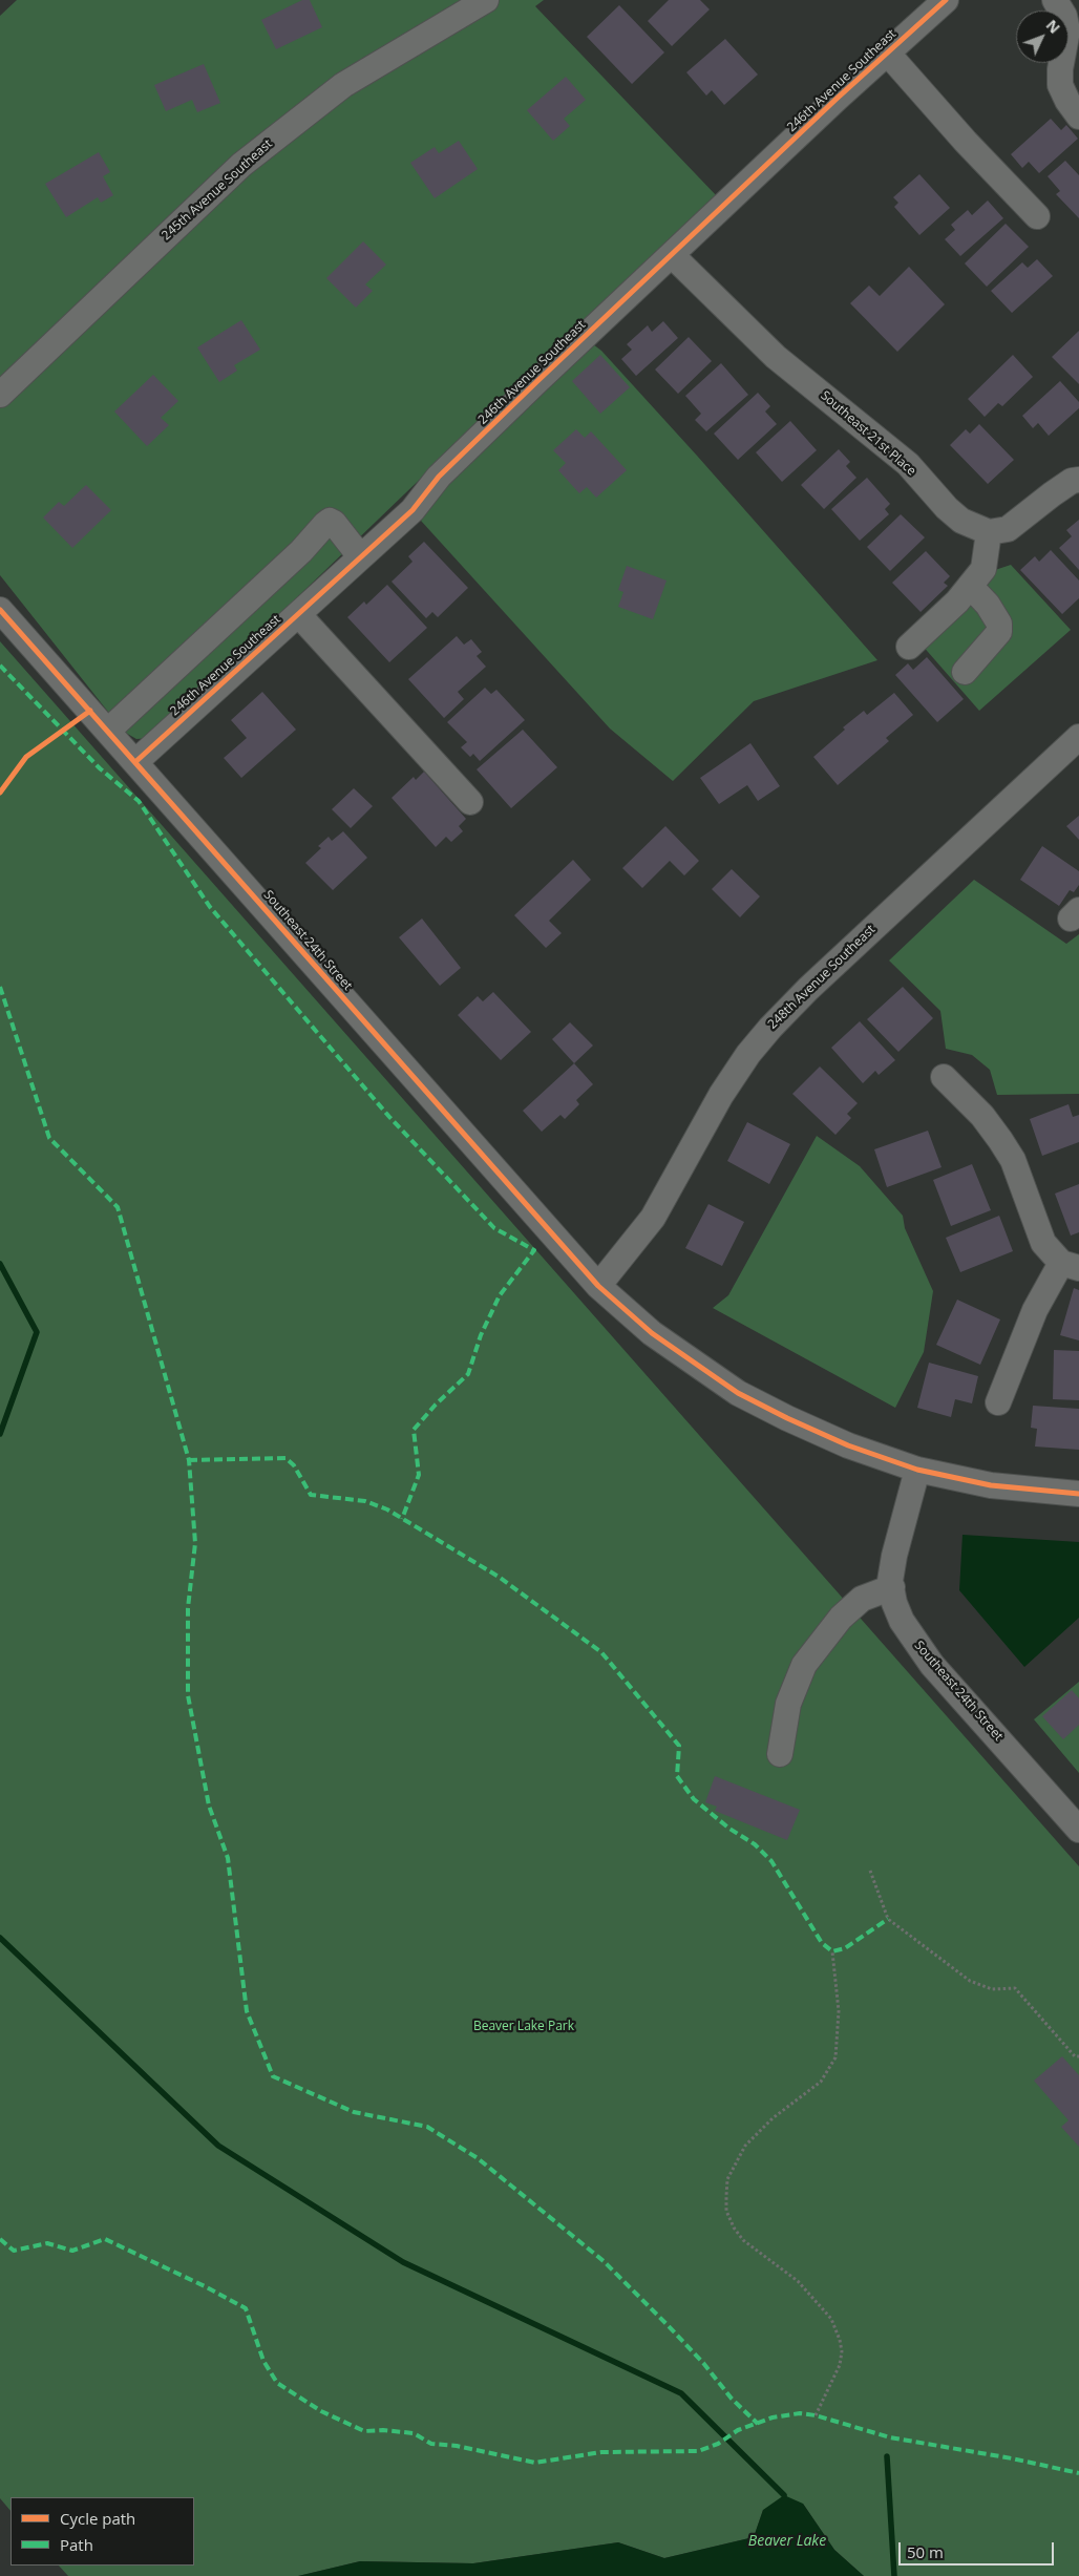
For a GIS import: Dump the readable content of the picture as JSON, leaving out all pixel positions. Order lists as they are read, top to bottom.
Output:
{
  "streets": {
    "street": [
      "246th Avenue Southeast",
      "245th Avenue Southeast",
      "Southeast 21st Place",
      "Southeast 24th Street",
      "248th Avenue Southeast"
    ]
  },
  "crossings": [
    ["246th Avenue Southeast", "Southeast 21st Place"],
    ["246th Avenue Southeast", "Southeast 24th Street"],
    ["Southeast 24th Street", "248th Avenue Southeast"]
  ],
  "water": ["Beaver Lake"],
  "parks": ["Beaver Lake Park"],
  "legend": ["Cycle path", "Path"],
  "scale_bar": "50 m",
  "north": "top right"
}
